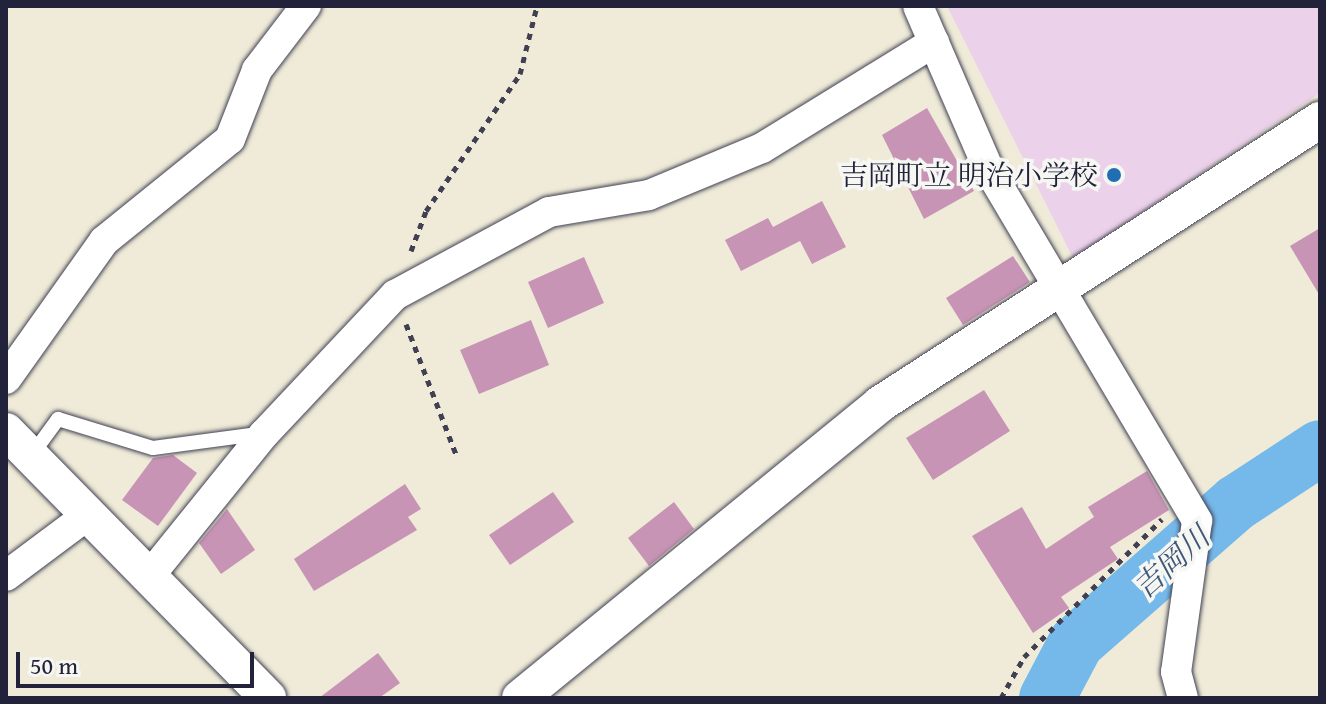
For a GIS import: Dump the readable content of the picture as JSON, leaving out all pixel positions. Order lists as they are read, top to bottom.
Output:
{
  "water": ["吉岡川"],
  "places": ["吉岡町立 明治小学校"],
  "scale_bar": "50 m"
}
